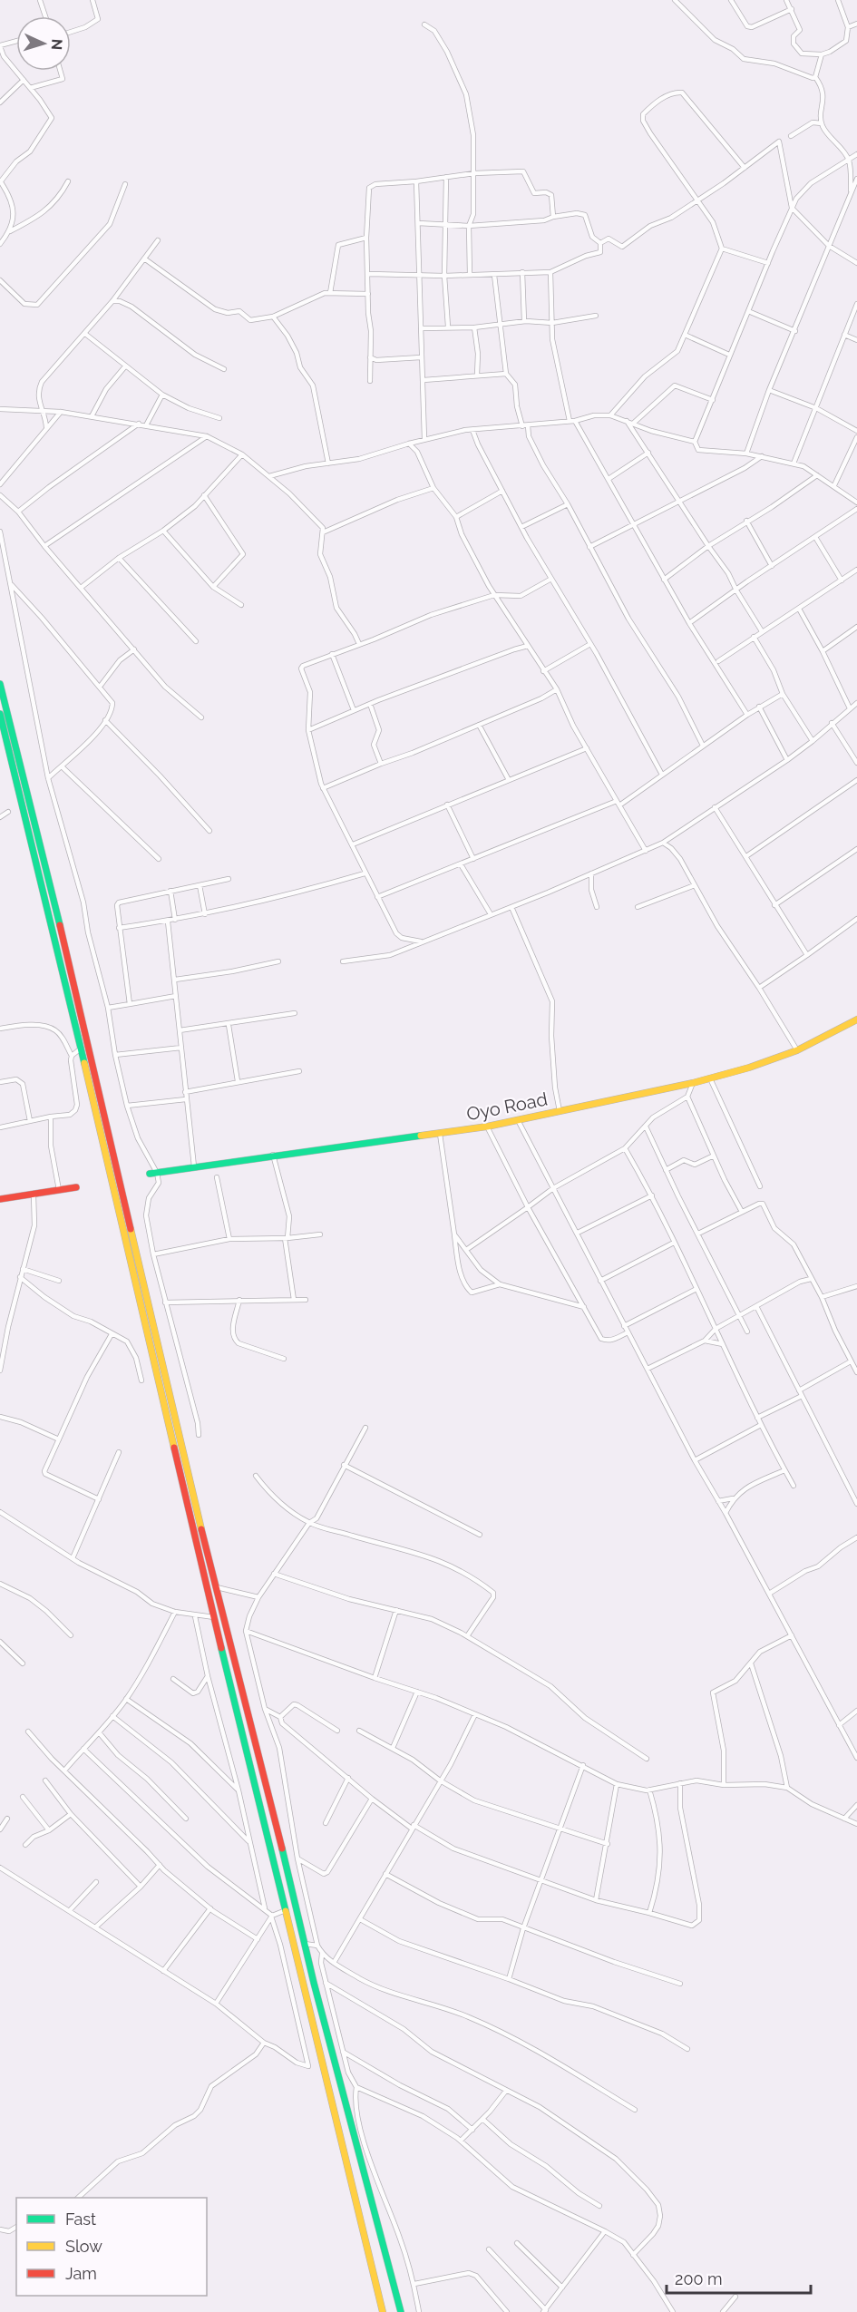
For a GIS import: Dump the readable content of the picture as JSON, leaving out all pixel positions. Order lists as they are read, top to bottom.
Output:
{
  "streets": {
    "main road": ["Oyo Road"]
  },
  "legend": ["Fast", "Slow", "Jam"],
  "scale_bar": "200 m",
  "north": "right"
}
